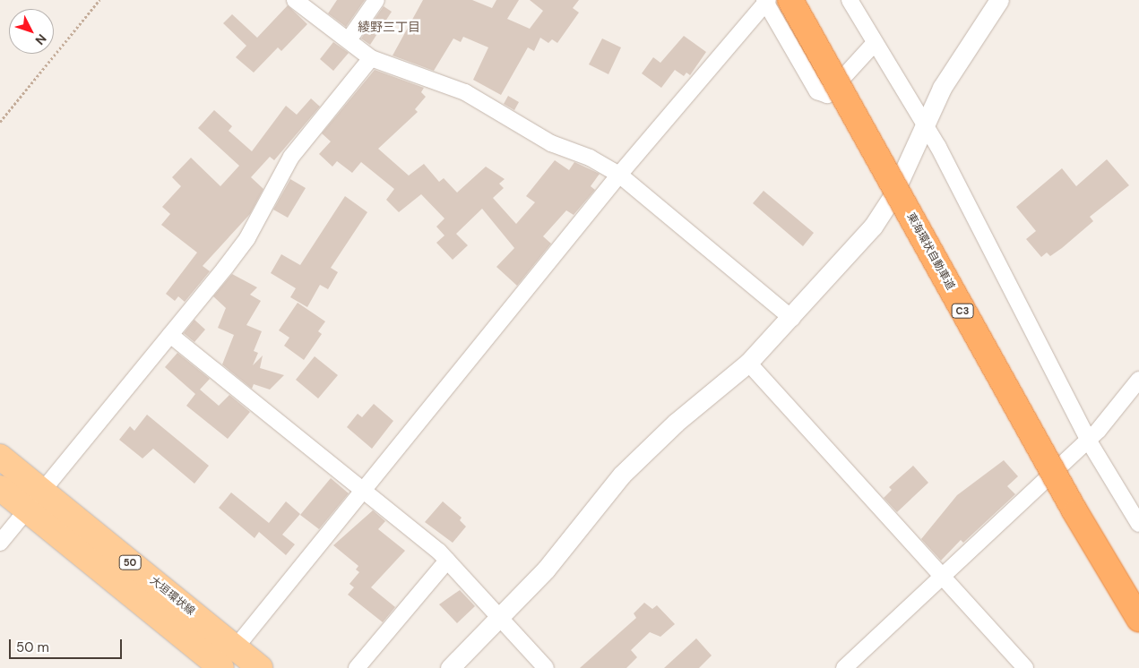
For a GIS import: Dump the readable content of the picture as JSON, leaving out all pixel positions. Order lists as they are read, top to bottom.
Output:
{
  "streets": {
    "highway": ["東海環状自動車道", "C3"],
    "main road": ["50", "大垣環状線"]
  },
  "districts": ["綾野三丁目"],
  "scale_bar": "50 m",
  "north": "bottom right"
}
